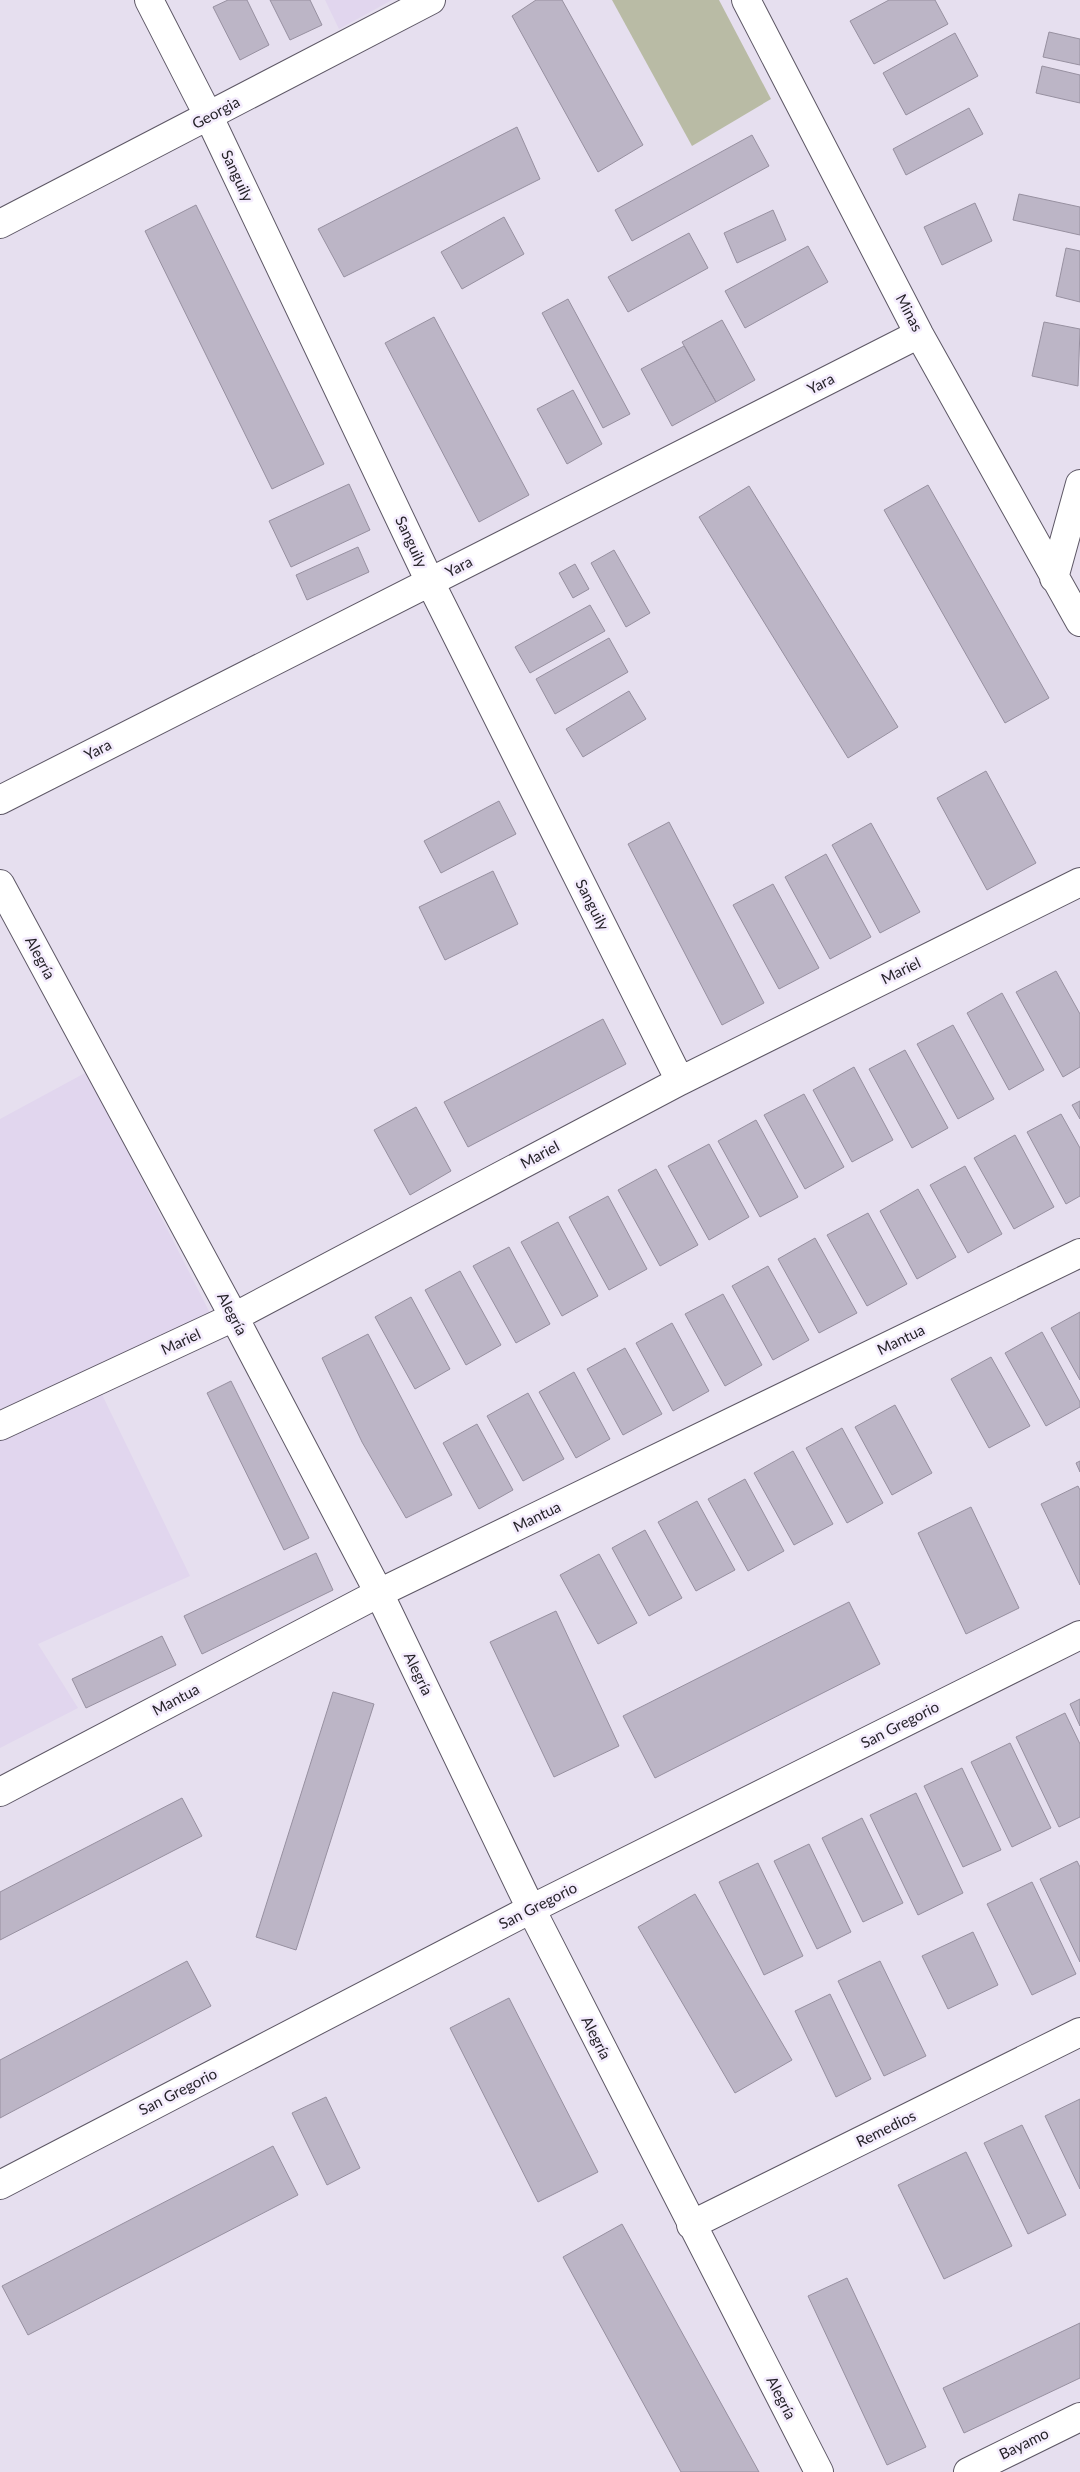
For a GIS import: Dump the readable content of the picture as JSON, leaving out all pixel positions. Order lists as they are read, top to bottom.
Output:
{
  "streets": {
    "street": [
      "Georgia",
      "Sanguily",
      "Minas",
      "Yara",
      "Alegría",
      "Mariel",
      "Mantua",
      "San Gregorio",
      "Remedios",
      "Bayamo"
    ]
  },
  "crossings": [
    ["Georgia", "Sanguily"],
    ["Sanguily", "Yara"],
    ["Sanguily", "Mariel"],
    ["Minas", "Yara"],
    ["Alegría", "Mariel"],
    ["Alegría", "Mantua"],
    ["Alegría", "San Gregorio"],
    ["Alegría", "Remedios"]
  ]
}
